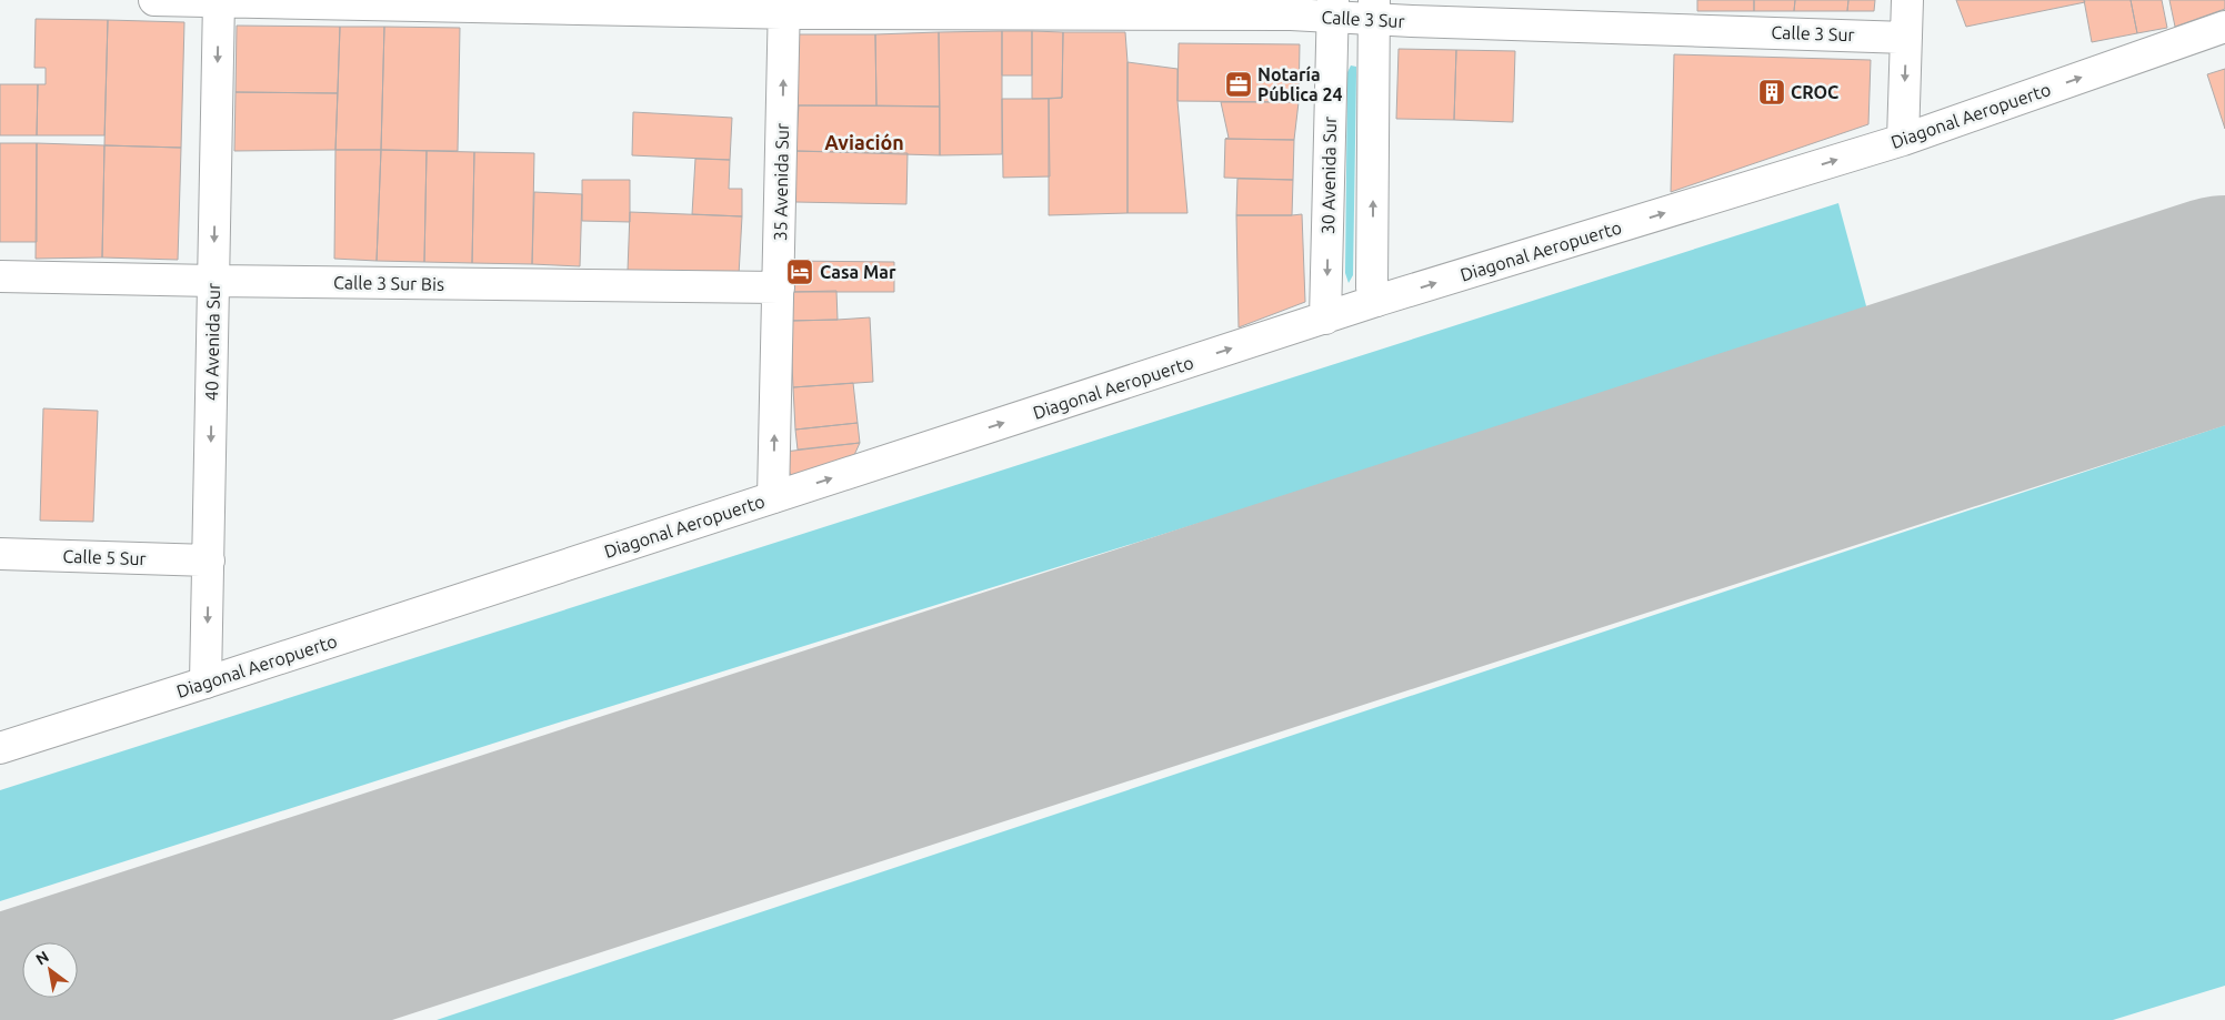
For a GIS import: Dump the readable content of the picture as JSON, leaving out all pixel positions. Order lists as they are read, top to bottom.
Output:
{
  "streets": {
    "street": [
      "Calle 3 Sur",
      "Diagonal Aeropuerto",
      "30 Avenida Sur",
      "35 Avenida Sur",
      "Calle 3 Sur Bis",
      "40 Avenida Sur",
      "Calle 5 Sur"
    ]
  },
  "crossings": [
    ["Calle 3 Sur", "30 Avenida Sur"],
    ["Calle 3 Sur", "35 Avenida Sur"],
    ["Calle 3 Sur", "40 Avenida Sur"],
    ["Diagonal Aeropuerto", "30 Avenida Sur"],
    ["Diagonal Aeropuerto", "35 Avenida Sur"],
    ["Diagonal Aeropuerto", "40 Avenida Sur"],
    ["35 Avenida Sur", "Calle 3 Sur Bis"],
    ["Calle 3 Sur Bis", "40 Avenida Sur"],
    ["40 Avenida Sur", "Calle 5 Sur"]
  ],
  "one_way": ["Diagonal Aeropuerto", "35 Avenida Sur", "40 Avenida Sur"],
  "districts": ["Aviación"],
  "places": {
    "office": ["Notaría Pública 24"],
    "building": ["CROC"],
    "hotel": ["Casa Mar"]
  },
  "north": "top left"
}
